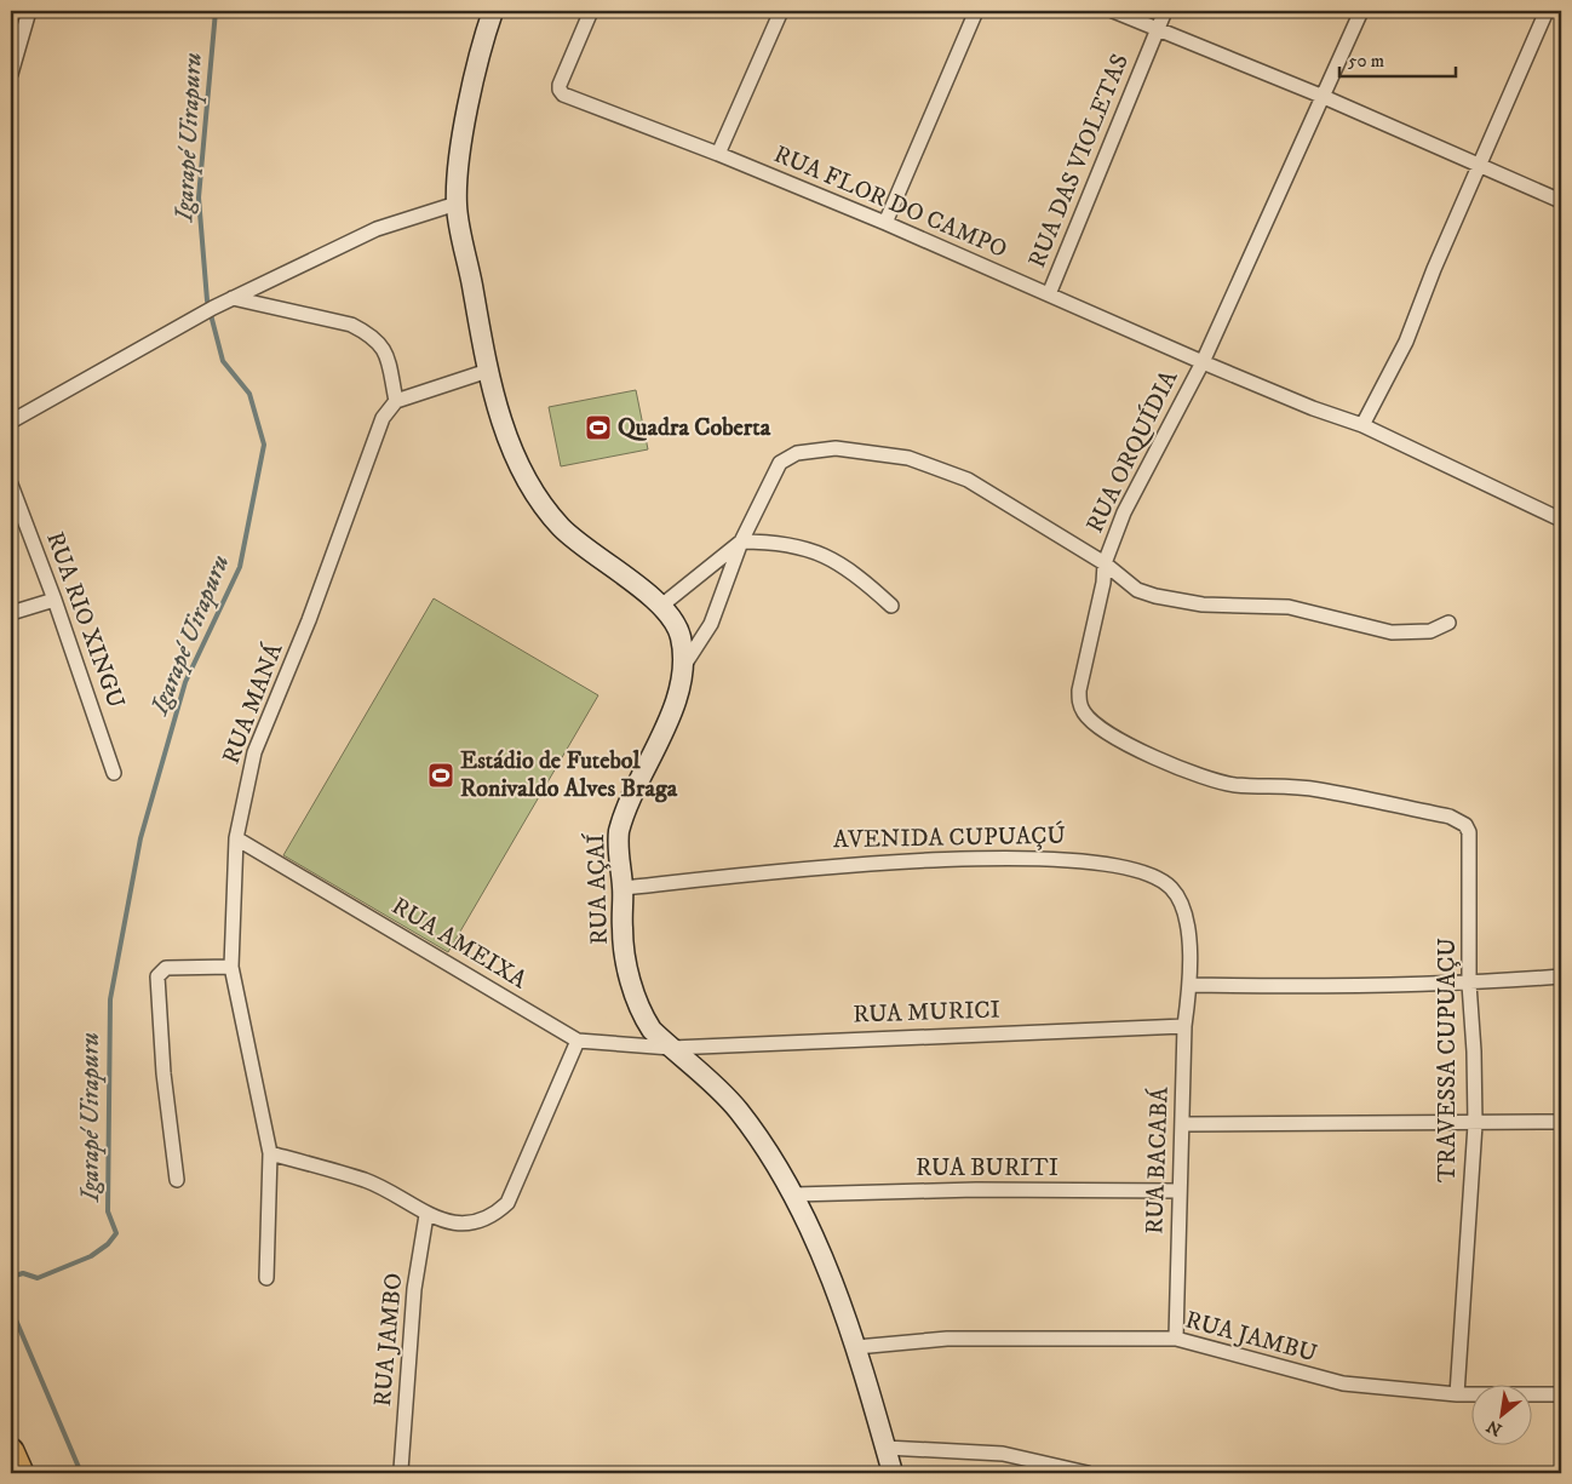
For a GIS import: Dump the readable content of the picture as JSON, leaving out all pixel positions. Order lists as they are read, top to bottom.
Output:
{
  "streets": {
    "street": [
      "RUA DAS VIOLETAS",
      "RUA FLOR DO CAMPO",
      "RUA ORQUÍDIA",
      "RUA RIO XINGU",
      "RUA MANÁ",
      "AVENIDA CUPUAÇÚ",
      "RUA AÇAÍ",
      "RUA AMEIXA",
      "RUA MURICI",
      "TRAVESSA CUPUAÇU",
      "RUA BACABÁ",
      "RUA BURITI",
      "RUA JAMBU",
      "RUA JAMBO"
    ]
  },
  "crossings": [
    ["RUA DAS VIOLETAS", "RUA FLOR DO CAMPO"],
    ["RUA FLOR DO CAMPO", "RUA ORQUÍDIA"],
    ["RUA ORQUÍDIA", "TRAVESSA CUPUAÇU"],
    ["RUA MANÁ", "RUA AMEIXA"],
    ["AVENIDA CUPUAÇÚ", "RUA AÇAÍ"],
    ["AVENIDA CUPUAÇÚ", "RUA BACABÁ"],
    ["RUA AÇAÍ", "RUA AMEIXA"],
    ["RUA AÇAÍ", "RUA MURICI"],
    ["RUA AÇAÍ", "RUA BURITI"],
    ["RUA AÇAÍ", "RUA JAMBU"],
    ["RUA AMEIXA", "RUA MURICI"],
    ["RUA MURICI", "RUA BACABÁ"],
    ["TRAVESSA CUPUAÇU", "RUA JAMBU"],
    ["RUA BACABÁ", "RUA BURITI"],
    ["RUA BACABÁ", "RUA JAMBU"]
  ],
  "water": ["Igarapé Uirapuru"],
  "places": {
    "sports": ["Quadra Coberta", "Estádio de Futebol Ronivaldo Alves Braga"]
  },
  "scale_bar": "50 m",
  "north": "bottom left"
}
